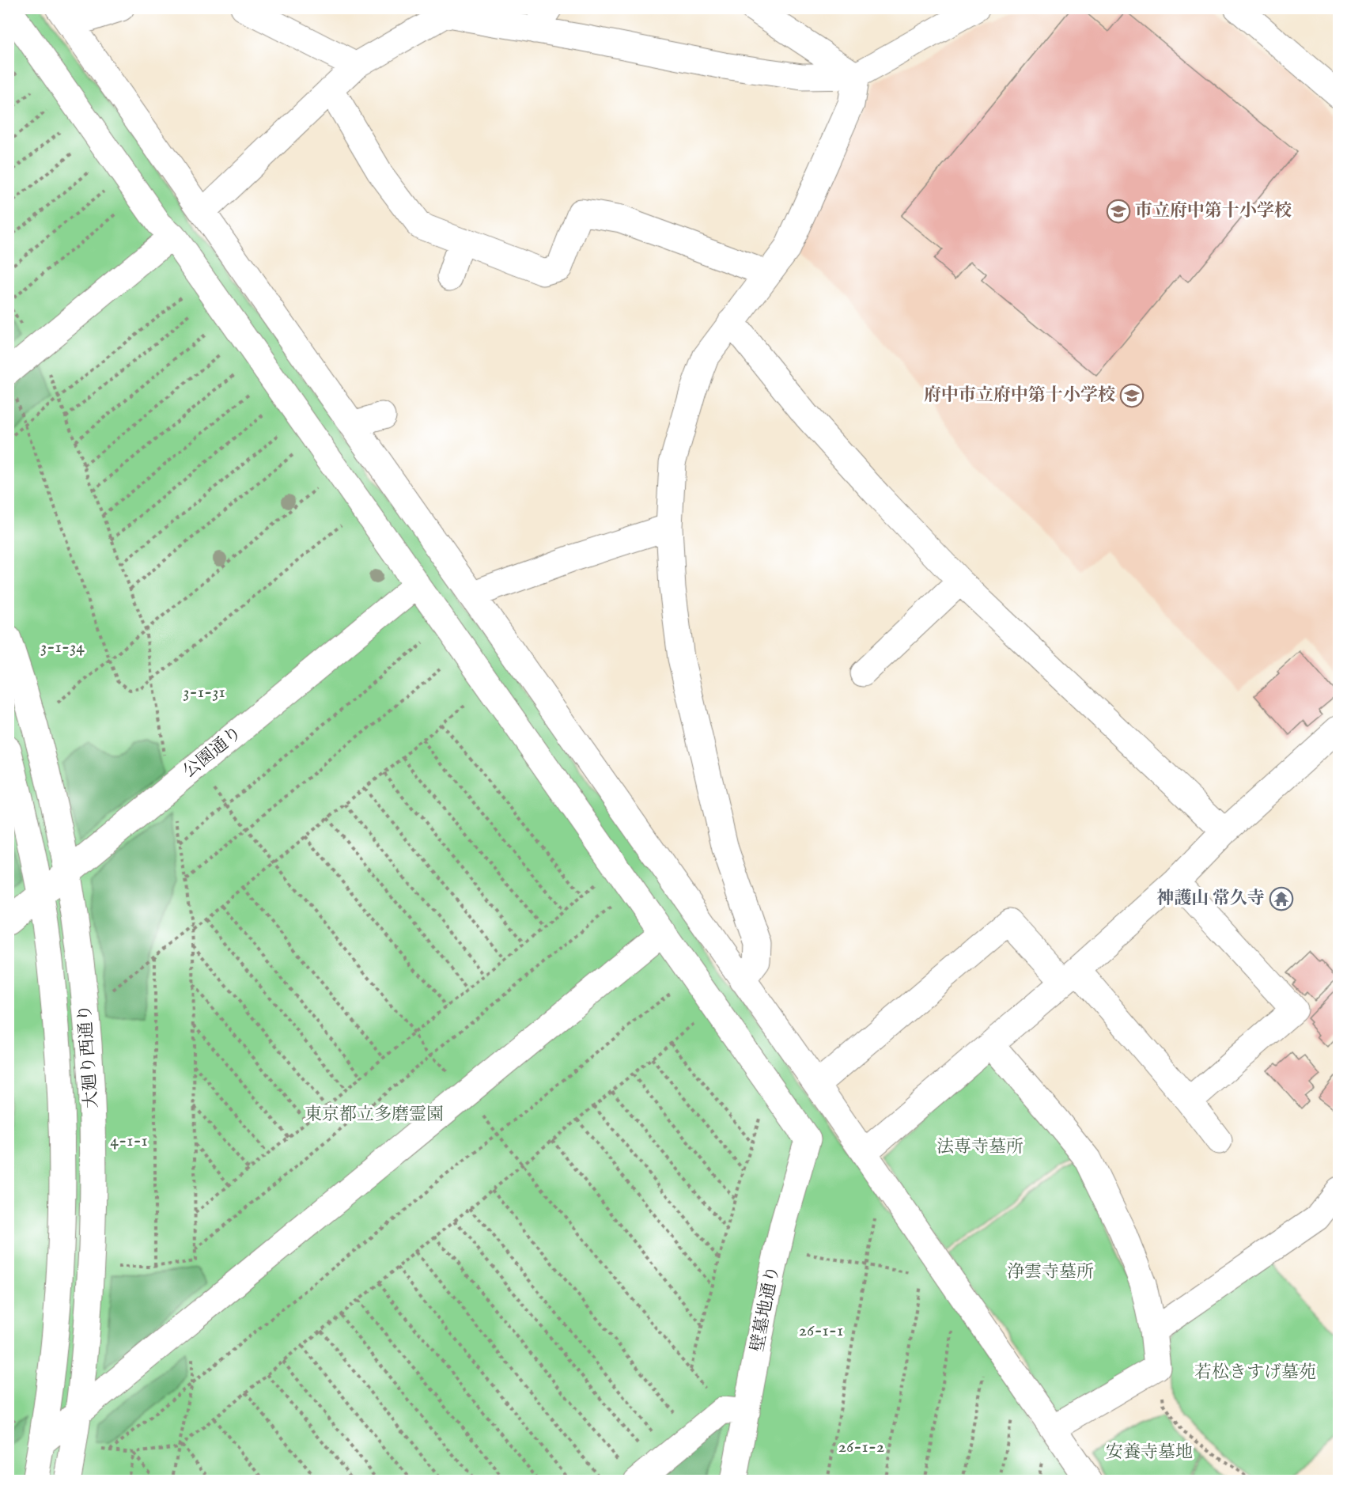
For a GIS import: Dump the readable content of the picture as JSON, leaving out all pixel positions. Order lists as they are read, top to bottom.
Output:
{
  "streets": {
    "street": ["公園通り", "大廻り西通り", "壁墓地通り"]
  },
  "crossings": [
    ["公園通り", "大廻り西通り"]
  ],
  "parks": [
    "3-1-34",
    "3-1-31",
    "東京都立多磨霊園",
    "4-1-1",
    "法専寺墓所",
    "浄雲寺墓所",
    "26-1-1",
    "若松きすげ墓苑",
    "26-1-2",
    "安養寺墓地"
  ],
  "places": {
    "school or university": ["市立府中第十小学校", "府中市立府中第十小学校"],
    "temple": ["神護山 常久寺"]
  }
}
